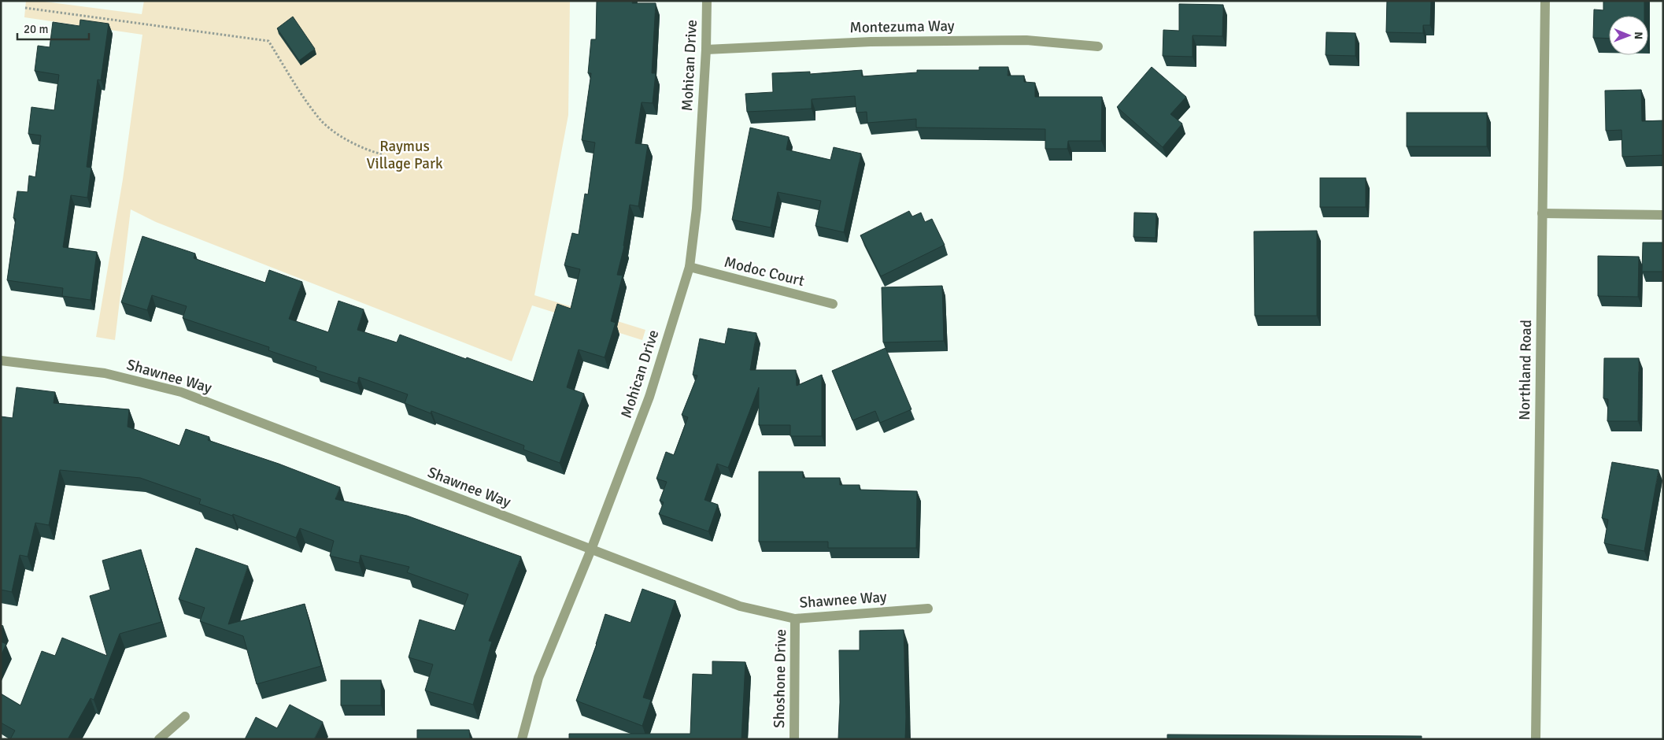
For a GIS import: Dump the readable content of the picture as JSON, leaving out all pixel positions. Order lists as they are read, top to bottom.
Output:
{
  "streets": {
    "street": [
      "Montezuma Way",
      "Mohican Drive",
      "Modoc Court",
      "Northland Road",
      "Shawnee Way",
      "Shoshone Drive"
    ]
  },
  "crossings": [
    ["Montezuma Way", "Mohican Drive"],
    ["Mohican Drive", "Modoc Court"],
    ["Mohican Drive", "Shawnee Way"],
    ["Shawnee Way", "Shoshone Drive"]
  ],
  "parks": ["Raymus Village Park"],
  "scale_bar": "20 m",
  "north": "right"
}
